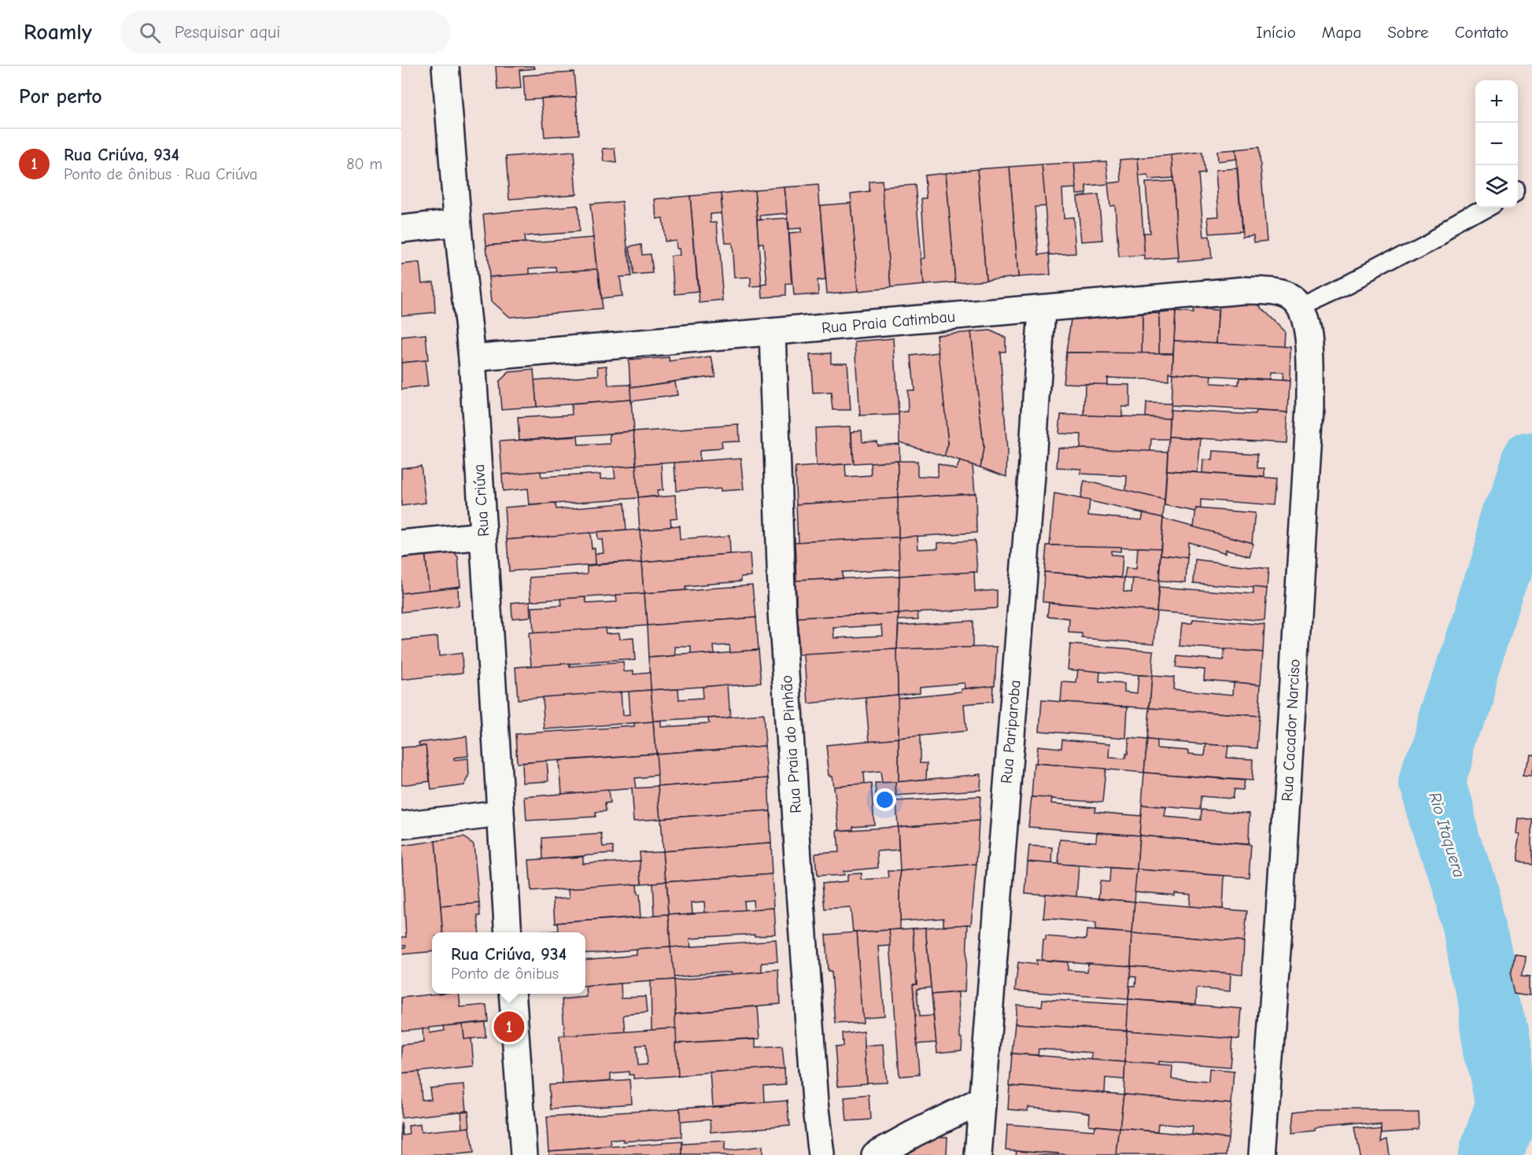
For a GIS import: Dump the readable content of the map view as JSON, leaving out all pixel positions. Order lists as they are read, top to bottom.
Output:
{
  "streets": {
    "street": [
      "Rua Praia Catimbau",
      "Rua Criúva",
      "Rua Cacador Narciso",
      "Rua Pariparoba",
      "Rua Praia do Pinhão"
    ]
  },
  "crossings": [
    ["Rua Praia Catimbau", "Rua Criúva"],
    ["Rua Praia Catimbau", "Rua Cacador Narciso"],
    ["Rua Praia Catimbau", "Rua Pariparoba"],
    ["Rua Praia Catimbau", "Rua Praia do Pinhão"]
  ],
  "water": ["Rio Itaquera"],
  "page": {
    "header": "Roamly",
    "search": "Pesquisar aqui",
    "nav": [
      "Início",
      "Mapa",
      "Sobre",
      "Contato"
    ],
    "heading": "Por perto",
    "map_buttons": ["+", "−"],
    "list": [
      {
        "mark": "1",
        "name": "Rua Criúva, 934",
        "note": "Ponto de ônibus · Rua Criúva",
        "value": "80 m"
      }
    ],
    "popup": ["Rua Criúva, 934", "Ponto de ônibus"],
    "pins": "1"
  }
}
